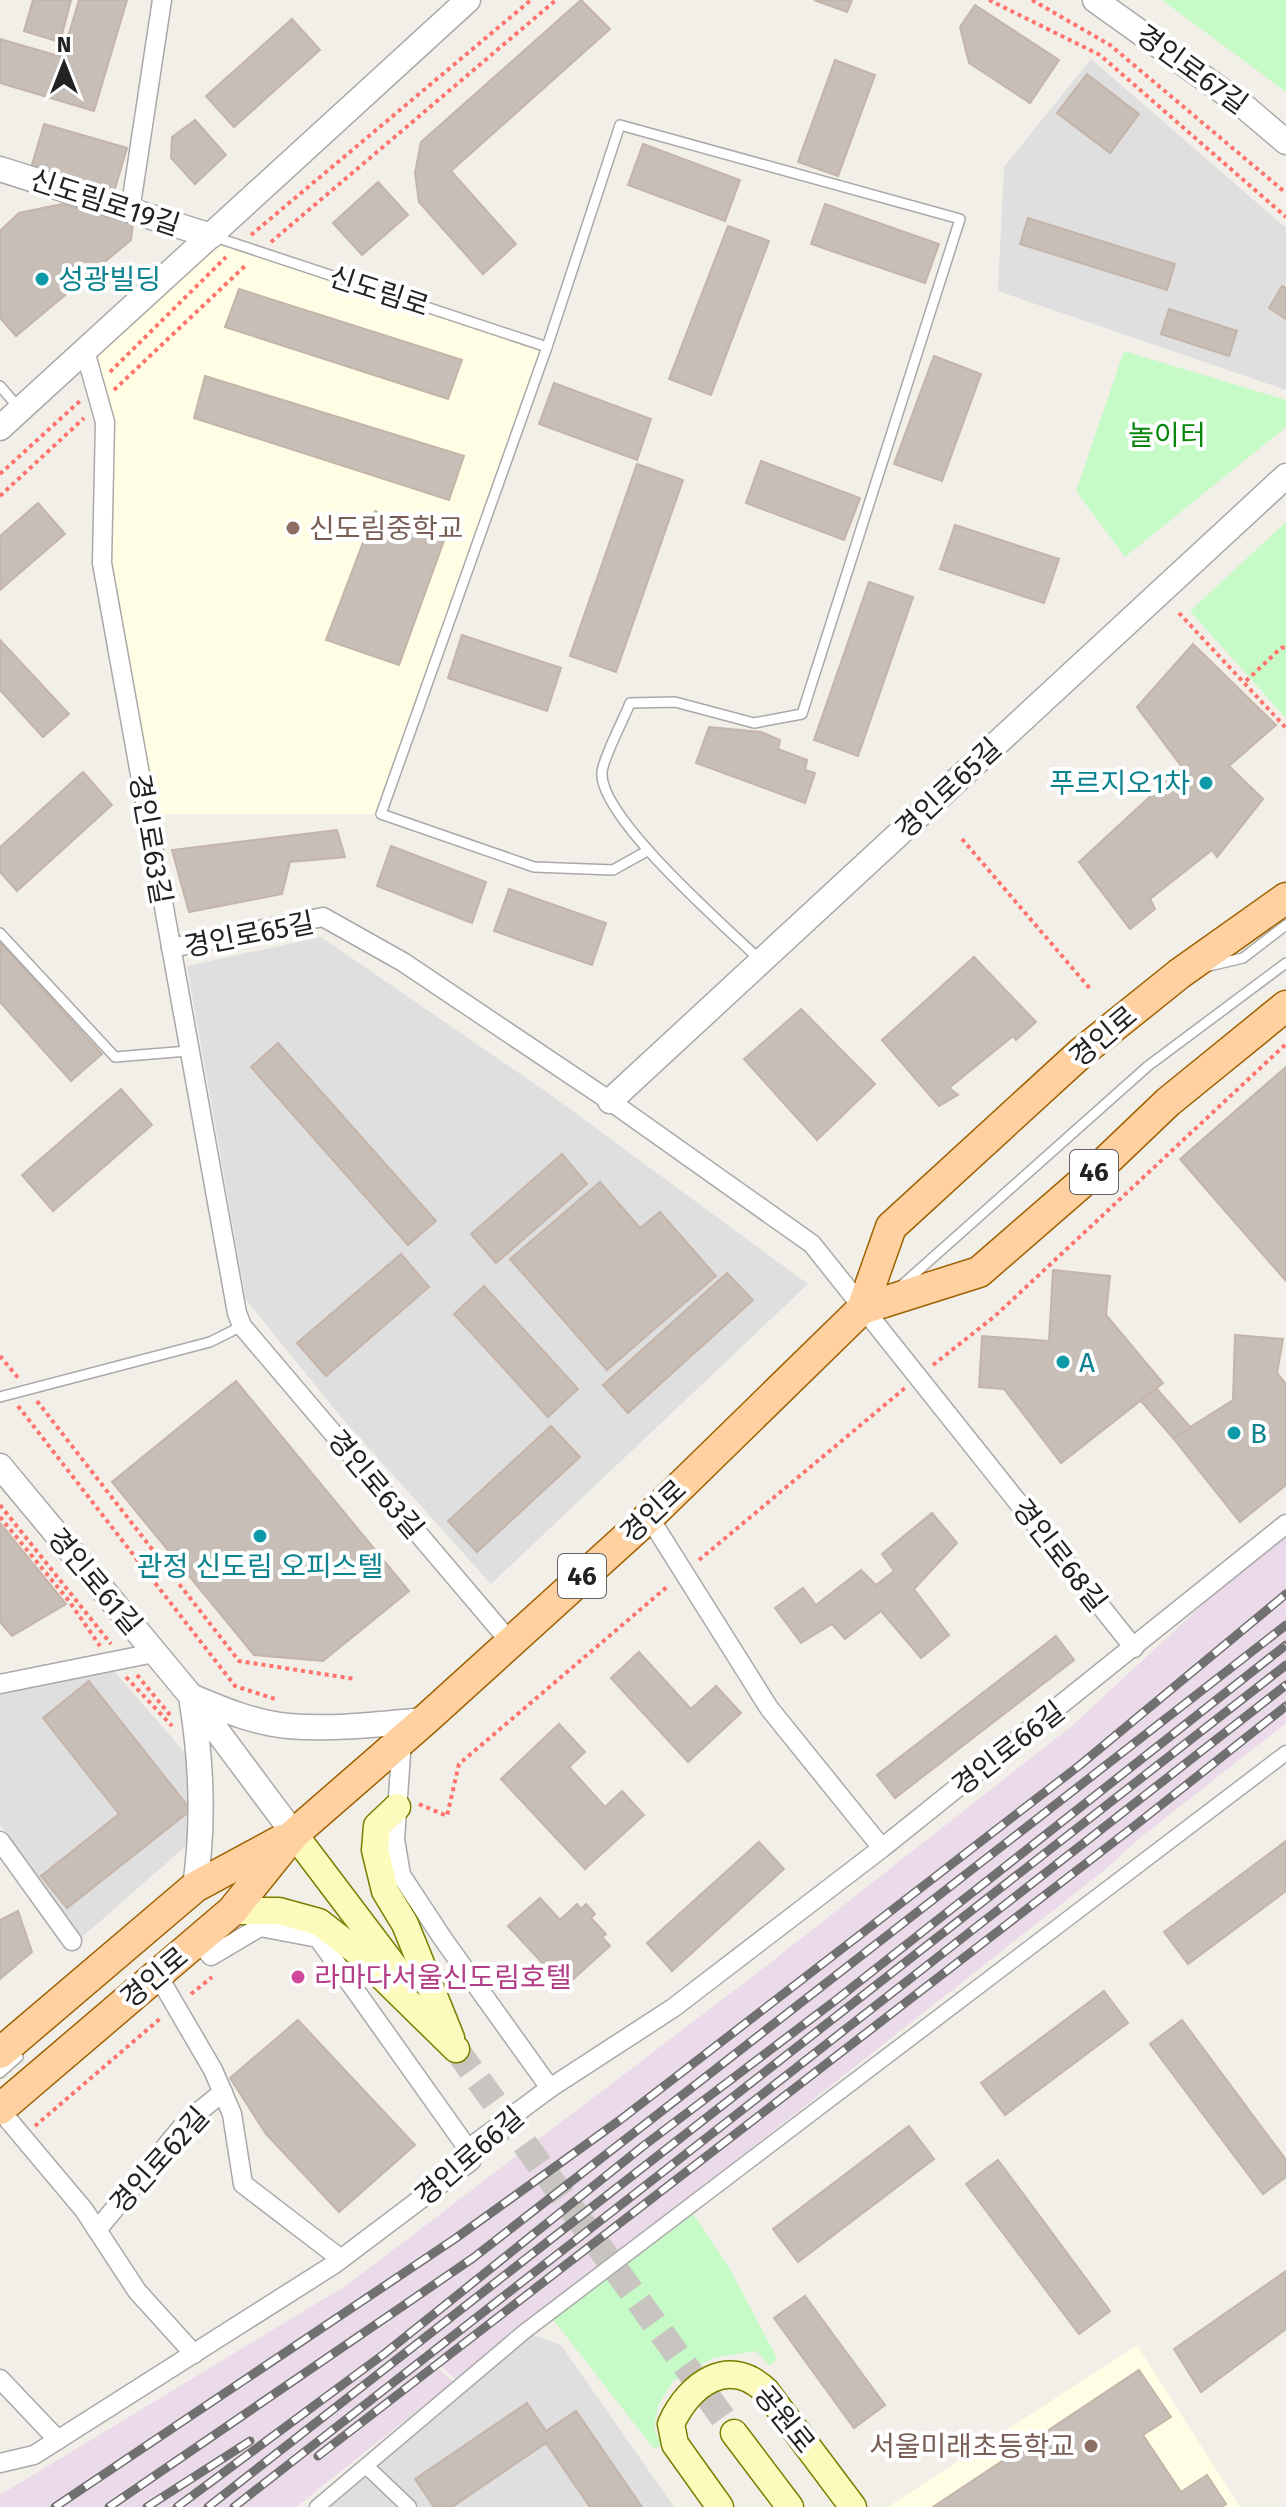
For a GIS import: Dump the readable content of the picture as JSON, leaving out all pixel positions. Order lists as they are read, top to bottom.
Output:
{
  "streets": {
    "main road": ["경인로", "46", "공원로"],
    "street": [
      "경인로67길",
      "신도림로19길",
      "경인로65길",
      "경인로63길",
      "경인로68길",
      "경인로61길",
      "경인로66길",
      "경인로62길"
    ],
    "lane": ["신도림로"]
  },
  "crossings": [
    ["신도림로19길", "신도림로"],
    ["경인로65길", "경인로63길"],
    ["경인로65길", "경인로"],
    ["경인로65길", "경인로68길"],
    ["경인로63길", "경인로"],
    ["경인로", "경인로68길"],
    ["경인로", "경인로61길"],
    ["경인로", "경인로62길"],
    ["경인로68길", "경인로66길"],
    ["경인로66길", "경인로62길"]
  ],
  "parks": ["놀이터"],
  "places": [
    "성광빌딩",
    "신도림중학교",
    "푸르지오1차",
    "A",
    "B",
    "관정 신도림 오피스텔",
    "라마다서울신도림호텔",
    "서울미래초등학교"
  ],
  "north": "top"
}
